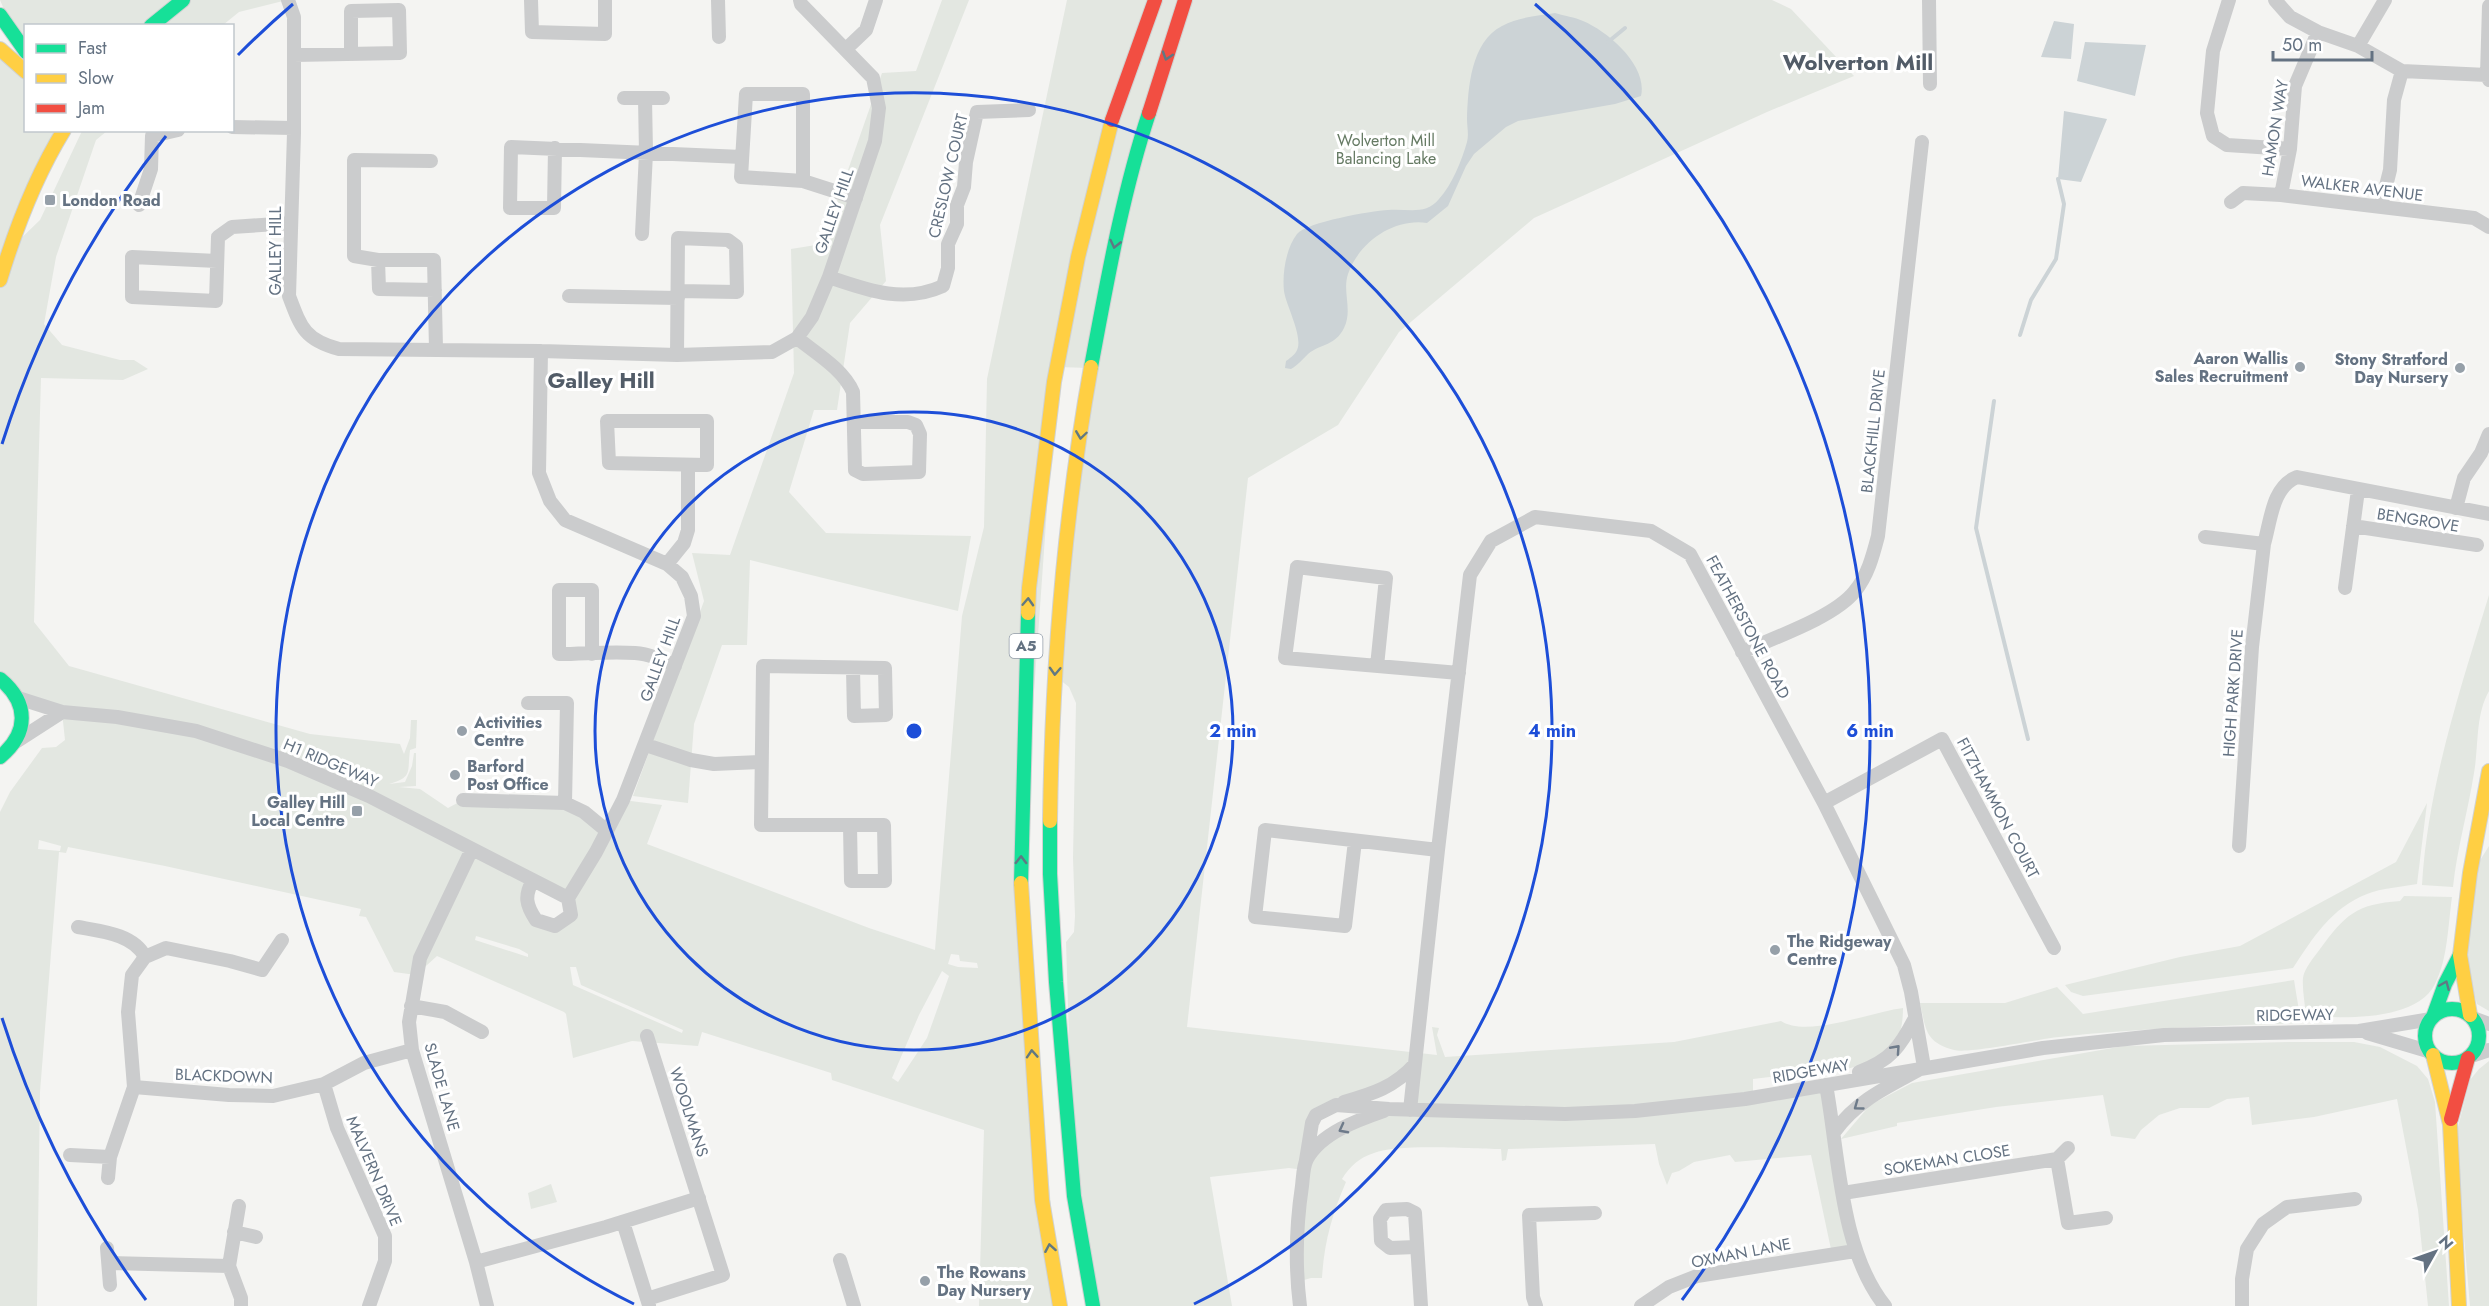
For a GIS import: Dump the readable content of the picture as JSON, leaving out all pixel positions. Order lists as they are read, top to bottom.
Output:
{
  "streets": {
    "main road": ["A5"],
    "street": [
      "HAMON WAY",
      "CRESLOW COURT",
      "WALKER AVENUE",
      "GALLEY HILL",
      "BLACKHILL DRIVE",
      "BENGROVE",
      "FEATHERSTONE ROAD",
      "HIGH PARK DRIVE",
      "H1 RIDGEWAY",
      "FITZHAMMON COURT",
      "RIDGEWAY",
      "BLACKDOWN",
      "SLADE LANE",
      "WOOLMANS",
      "SOKEMAN CLOSE",
      "MALVERN DRIVE",
      "OXMAN LANE"
    ]
  },
  "crossings": [
    ["HAMON WAY", "WALKER AVENUE"],
    ["CRESLOW COURT", "GALLEY HILL"],
    ["GALLEY HILL", "H1 RIDGEWAY"],
    ["BLACKHILL DRIVE", "FEATHERSTONE ROAD"],
    ["BENGROVE", "HIGH PARK DRIVE"],
    ["FEATHERSTONE ROAD", "FITZHAMMON COURT"],
    ["FEATHERSTONE ROAD", "RIDGEWAY"],
    ["H1 RIDGEWAY", "SLADE LANE"],
    ["BLACKDOWN", "SLADE LANE"],
    ["BLACKDOWN", "MALVERN DRIVE"]
  ],
  "districts": ["Wolverton Mill", "Galley Hill"],
  "parks": ["Wolverton Mill Balancing Lake"],
  "places": {
    "transit": ["London Road", "Galley Hill Local Centre"],
    "other": [
      "Aaron Wallis Sales Recruitment",
      "Stony Stratford Day Nursery",
      "Activities Centre",
      "Barford Post Office",
      "The Ridgeway Centre",
      "The Rowans Day Nursery"
    ]
  },
  "legend": ["Fast", "Slow", "Jam"],
  "scale_bar": "50 m",
  "north": "top right",
  "rings": ["2 min", "4 min", "6 min"]
}
